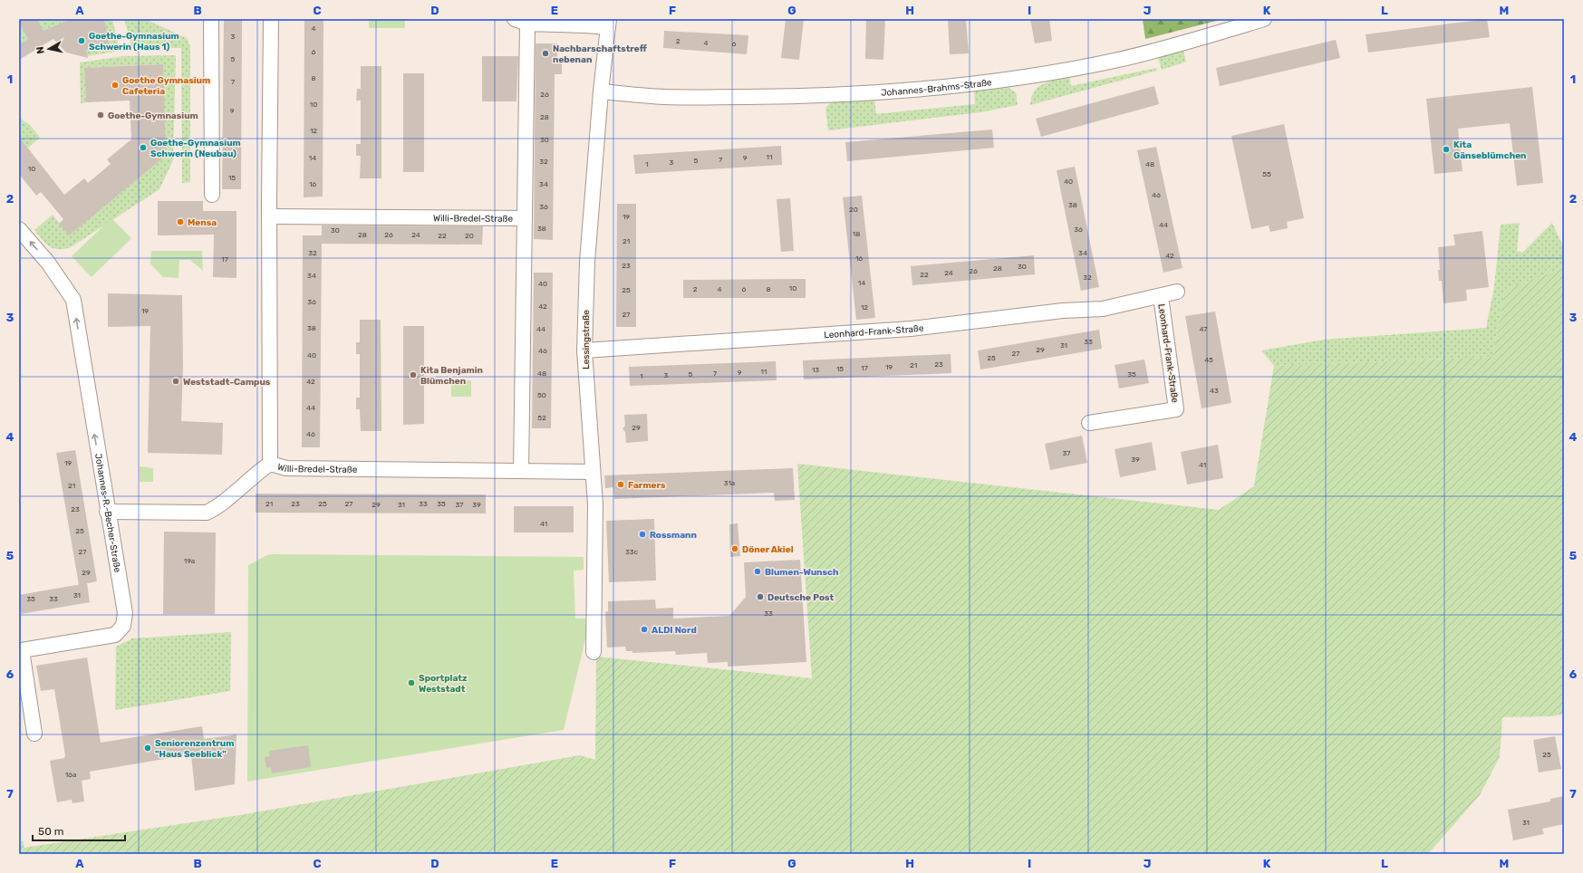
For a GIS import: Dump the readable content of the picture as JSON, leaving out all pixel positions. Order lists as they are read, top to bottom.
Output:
{
  "streets": {
    "street": [
      "Johannes-Brahms-Straße",
      "Willi-Bredel-Straße",
      "Leonhard-Frank-Straße",
      "Lessingstraße",
      "Johannes-R.-Becher-Straße"
    ]
  },
  "crossings": [
    ["Johannes-Brahms-Straße", "Lessingstraße"],
    ["Willi-Bredel-Straße", "Lessingstraße"],
    ["Leonhard-Frank-Straße", "Lessingstraße"]
  ],
  "one_way": ["Johannes-R.-Becher-Straße"],
  "places": [
    "Goethe-Gymnasium Schwerin (Haus 1)",
    "Nachbarschaftstreff nebenan",
    "Goethe Gymnasium Cafeteria",
    "Goethe-Gymnasium",
    "Goethe-Gymnasium Schwerin (Neubau)",
    "Kita Gänseblümchen",
    "Mensa",
    "Kita Benjamin Blümchen",
    "Weststadt-Campus",
    "Farmers",
    "Rossmann",
    "Döner Akiel",
    "Blumen-Wunsch",
    "Deutsche Post",
    "ALDI Nord",
    "Sportplatz Weststadt",
    "Seniorenzentrum \"Haus Seeblick\""
  ],
  "house_numbers": [
    "4",
    "3",
    "2",
    "4",
    "6",
    "6",
    "5",
    "8",
    "7",
    "26",
    "10",
    "9",
    "28",
    "12",
    "30",
    "11",
    "14",
    "9",
    "7",
    "5",
    "32",
    "3",
    "1",
    "48",
    "10",
    "55",
    "15",
    "40",
    "16",
    "34",
    "46",
    "38",
    "36",
    "20",
    "19",
    "44",
    "38",
    "36",
    "30",
    "18",
    "28",
    "26",
    "24",
    "22",
    "20",
    "21",
    "32",
    "34",
    "42",
    "16",
    "17",
    "23",
    "30",
    "28",
    "26",
    "24",
    "22",
    "34",
    "32",
    "14",
    "40",
    "10",
    "2",
    "4",
    "6",
    "8",
    "25",
    "36",
    "42",
    "12",
    "19",
    "27",
    "38",
    "44",
    "47",
    "33",
    "31",
    "29",
    "46",
    "27",
    "40",
    "25",
    "45",
    "23",
    "21",
    "19",
    "17",
    "15",
    "13",
    "11",
    "9",
    "48",
    "7",
    "5",
    "35",
    "3",
    "1",
    "42",
    "43",
    "50",
    "44",
    "52",
    "29",
    "46",
    "37",
    "39",
    "19",
    "41",
    "31a",
    "21",
    "21",
    "23",
    "25",
    "27",
    "33",
    "35",
    "29",
    "31",
    "37",
    "39",
    "23",
    "41",
    "25",
    "27",
    "33c",
    "19a",
    "29",
    "31",
    "35",
    "33",
    "33",
    "25",
    "16a",
    "31"
  ],
  "scale_bar": "50 m",
  "north": "left",
  "grid": {
    "columns": [
      "A",
      "B",
      "C",
      "D",
      "E",
      "F",
      "G",
      "H",
      "I",
      "J",
      "K",
      "L",
      "M"
    ],
    "rows": [
      "1",
      "2",
      "3",
      "4",
      "5",
      "6",
      "7"
    ]
  }
}
